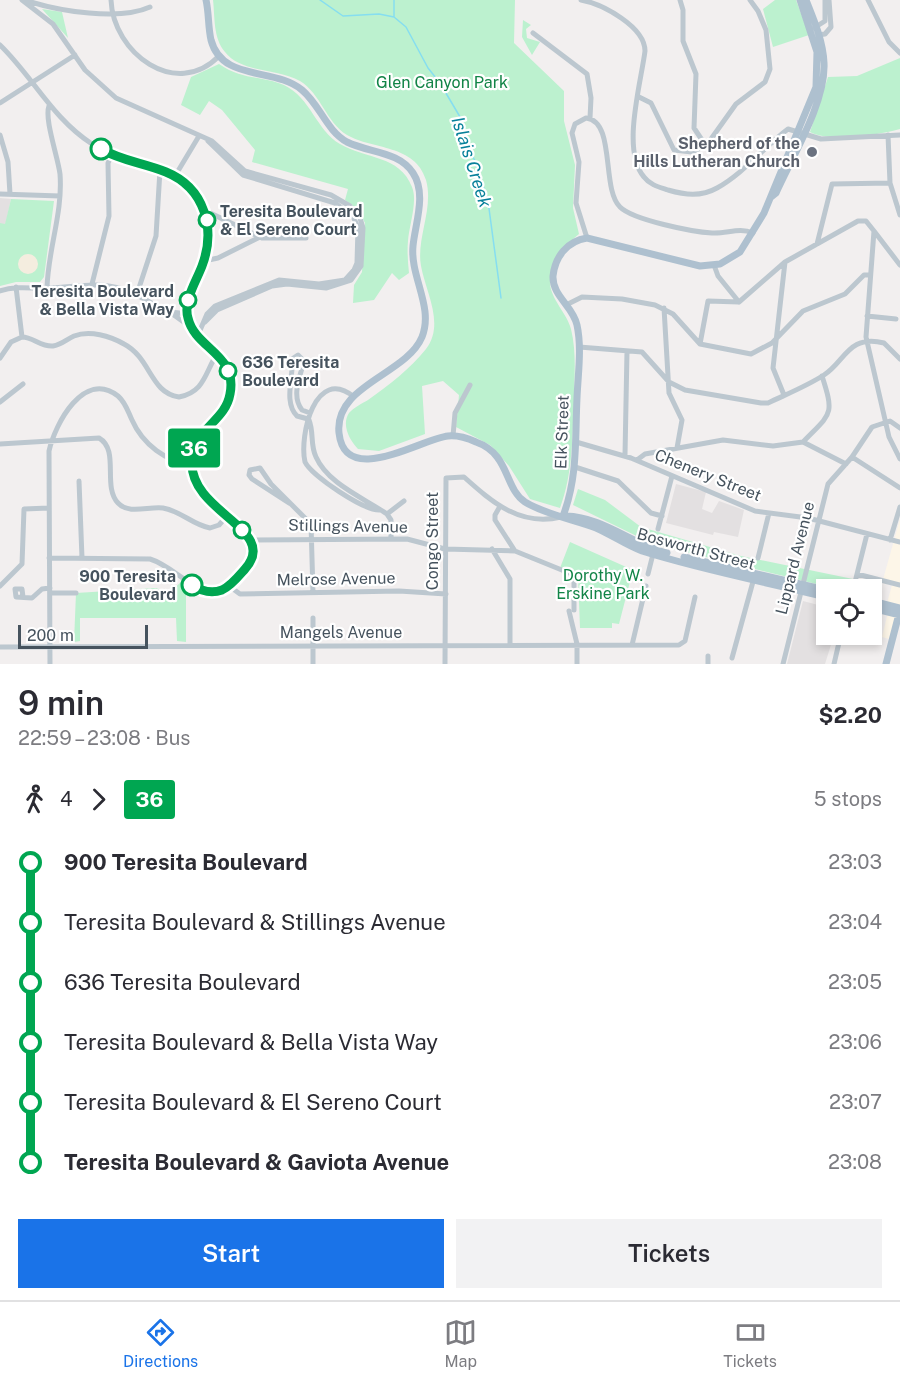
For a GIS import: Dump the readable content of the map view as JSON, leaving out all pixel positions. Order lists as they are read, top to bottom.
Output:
{
  "streets": {
    "main road": ["Elk Street", "Bosworth Street"],
    "street": [
      "Chenery Street",
      "Stillings Avenue",
      "Congo Street",
      "Lippard Avenue",
      "Melrose Avenue",
      "Mangels Avenue"
    ]
  },
  "crossings": [
    ["Elk Street", "Chenery Street"],
    ["Elk Street", "Congo Street"],
    ["Elk Street", "Bosworth Street"],
    ["Chenery Street", "Lippard Avenue"],
    ["Stillings Avenue", "Congo Street"],
    ["Congo Street", "Bosworth Street"],
    ["Congo Street", "Melrose Avenue"],
    ["Congo Street", "Mangels Avenue"],
    ["Bosworth Street", "Lippard Avenue"]
  ],
  "water": ["Islais Creek"],
  "parks": ["Glen Canyon Park", "Dorothy W. Erskine Park"],
  "places": [
    "Shepherd of the Hills Lutheran Church",
    "Teresita Boulevard & El Sereno Court",
    "Teresita Boulevard & Bella Vista Way",
    "636 Teresita Boulevard",
    "900 Teresita Boulevard"
  ],
  "lines": ["bus line 36"],
  "scale_bar": "200 m",
  "page": {
    "on_map": "36",
    "scale": "200 m",
    "heading": ["9 min", "22:59 – 23:08 · Bus", "$2.20"],
    "legs": ["4", "36", "5 stops"],
    "list": [
      {
        "name": "900 Teresita Boulevard",
        "value": "23:03"
      },
      {
        "name": "Teresita Boulevard & Stillings Avenue",
        "value": "23:04"
      },
      {
        "name": "636 Teresita Boulevard",
        "value": "23:05"
      },
      {
        "name": "Teresita Boulevard & Bella Vista Way",
        "value": "23:06"
      },
      {
        "name": "Teresita Boulevard & El Sereno Court",
        "value": "23:07"
      },
      {
        "name": "Teresita Boulevard & Gaviota Avenue",
        "value": "23:08"
      }
    ],
    "buttons": ["Start", "Tickets"],
    "tabs": ["Directions", "Map", "Tickets"]
  }
}
